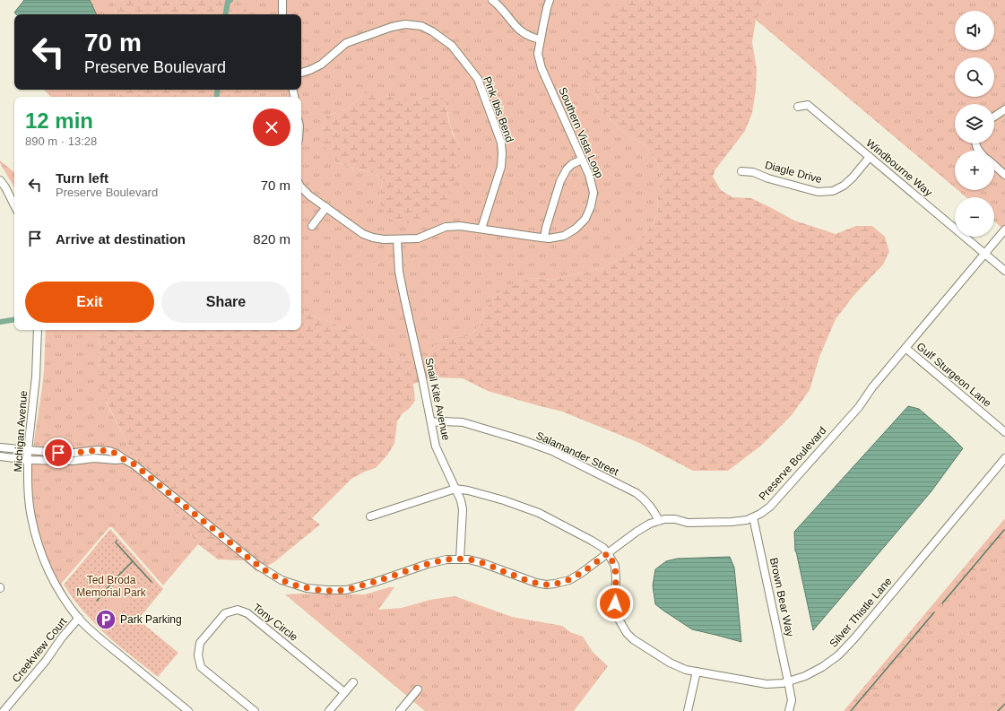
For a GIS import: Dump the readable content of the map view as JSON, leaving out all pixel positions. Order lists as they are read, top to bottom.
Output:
{
  "streets": {
    "street": [
      "Pink Ibis Bend",
      "Southern Vista Loop",
      "Windbourne Way",
      "Diagle Drive",
      "Gulf Sturgeon Lane",
      "Snail Kite Avenue",
      "Michigan Avenue",
      "Salamander Street",
      "Preserve Boulevard",
      "Brown Bear Way",
      "Silver Thistle Lane",
      "Tony Circle",
      "Creekview Court"
    ]
  },
  "crossings": [
    ["Pink Ibis Bend", "Southern Vista Loop"],
    ["Southern Vista Loop", "Snail Kite Avenue"],
    ["Windbourne Way", "Diagle Drive"],
    ["Windbourne Way", "Preserve Boulevard"],
    ["Gulf Sturgeon Lane", "Preserve Boulevard"],
    ["Snail Kite Avenue", "Salamander Street"],
    ["Snail Kite Avenue", "Preserve Boulevard"],
    ["Michigan Avenue", "Preserve Boulevard"],
    ["Michigan Avenue", "Creekview Court"],
    ["Salamander Street", "Preserve Boulevard"],
    ["Preserve Boulevard", "Brown Bear Way"],
    ["Preserve Boulevard", "Silver Thistle Lane"],
    ["Brown Bear Way", "Silver Thistle Lane"]
  ],
  "parks": ["Ted Broda Memorial Park"],
  "places": {
    "parking": ["Park Parking"]
  },
  "page": {
    "map_buttons": ["+", "−"],
    "turn": ["70 m", "Preserve Boulevard"],
    "heading": ["12 min", "890 m · 13:28"],
    "list": [
      {
        "name": "Turn left",
        "note": "Preserve Boulevard",
        "value": "70 m"
      },
      {
        "name": "Arrive at destination",
        "value": "820 m"
      }
    ],
    "buttons": ["Exit", "Share"]
  }
}
